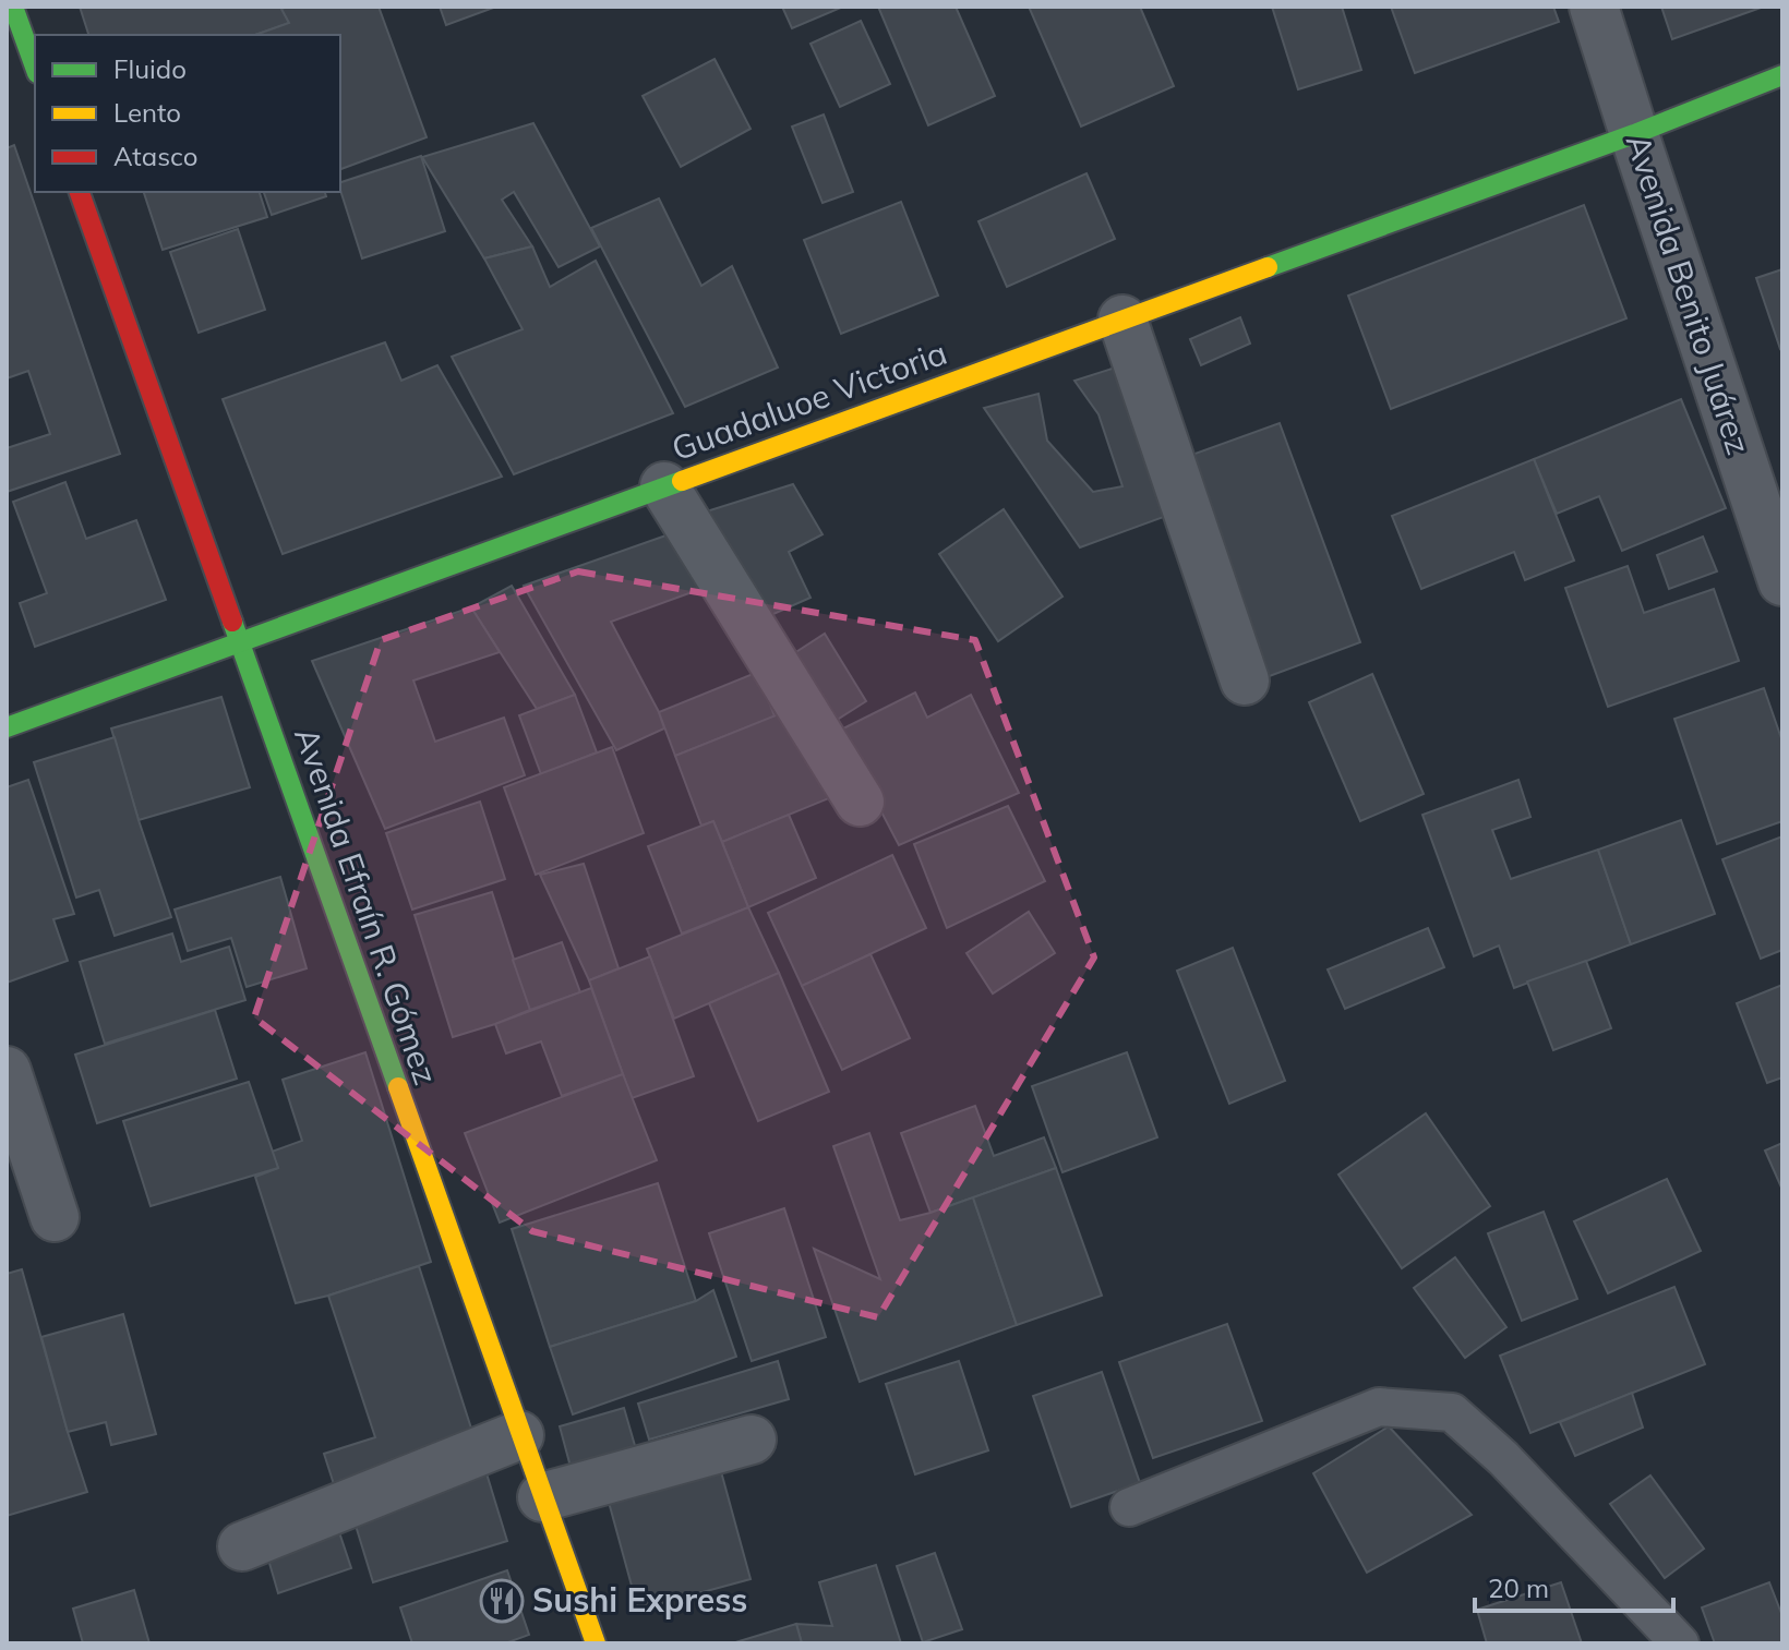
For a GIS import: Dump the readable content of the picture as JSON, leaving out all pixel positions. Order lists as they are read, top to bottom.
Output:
{
  "streets": {
    "street": ["Avenida Benito Juárez", "Guadaluoe Victoria", "Avenida Efraín R. Gómez"]
  },
  "crossings": [
    ["Avenida Benito Juárez", "Guadaluoe Victoria"],
    ["Guadaluoe Victoria", "Avenida Efraín R. Gómez"]
  ],
  "places": {
    "restaurant": ["Sushi Express"]
  },
  "legend": ["Fluido", "Lento", "Atasco"],
  "scale_bar": "20 m"
}
